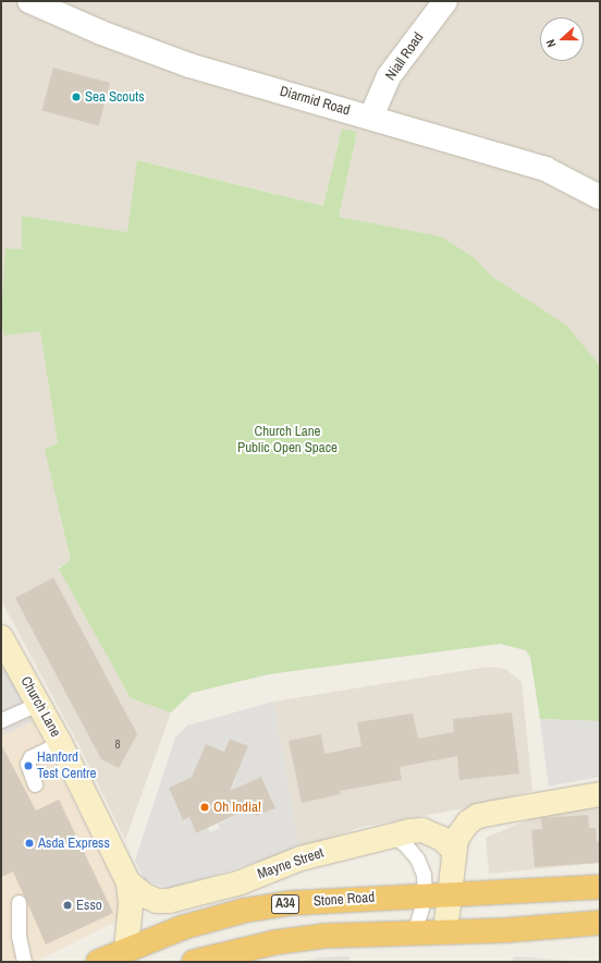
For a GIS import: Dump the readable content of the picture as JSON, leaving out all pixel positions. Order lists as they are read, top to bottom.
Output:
{
  "streets": {
    "highway": ["Stone Road", "A34"],
    "street": [
      "Niall Road",
      "Diarmid Road",
      "Church Lane",
      "Mayne Street"
    ]
  },
  "crossings": [
    ["Niall Road", "Diarmid Road"],
    ["Church Lane", "Mayne Street"],
    ["Church Lane", "Stone Road"]
  ],
  "parks": ["Church Lane Public Open Space"],
  "places": [
    "Sea Scouts",
    "Hanford Test Centre",
    "Oh India!",
    "Asda Express",
    "Esso"
  ],
  "house_numbers": ["8"],
  "north": "left"
}
